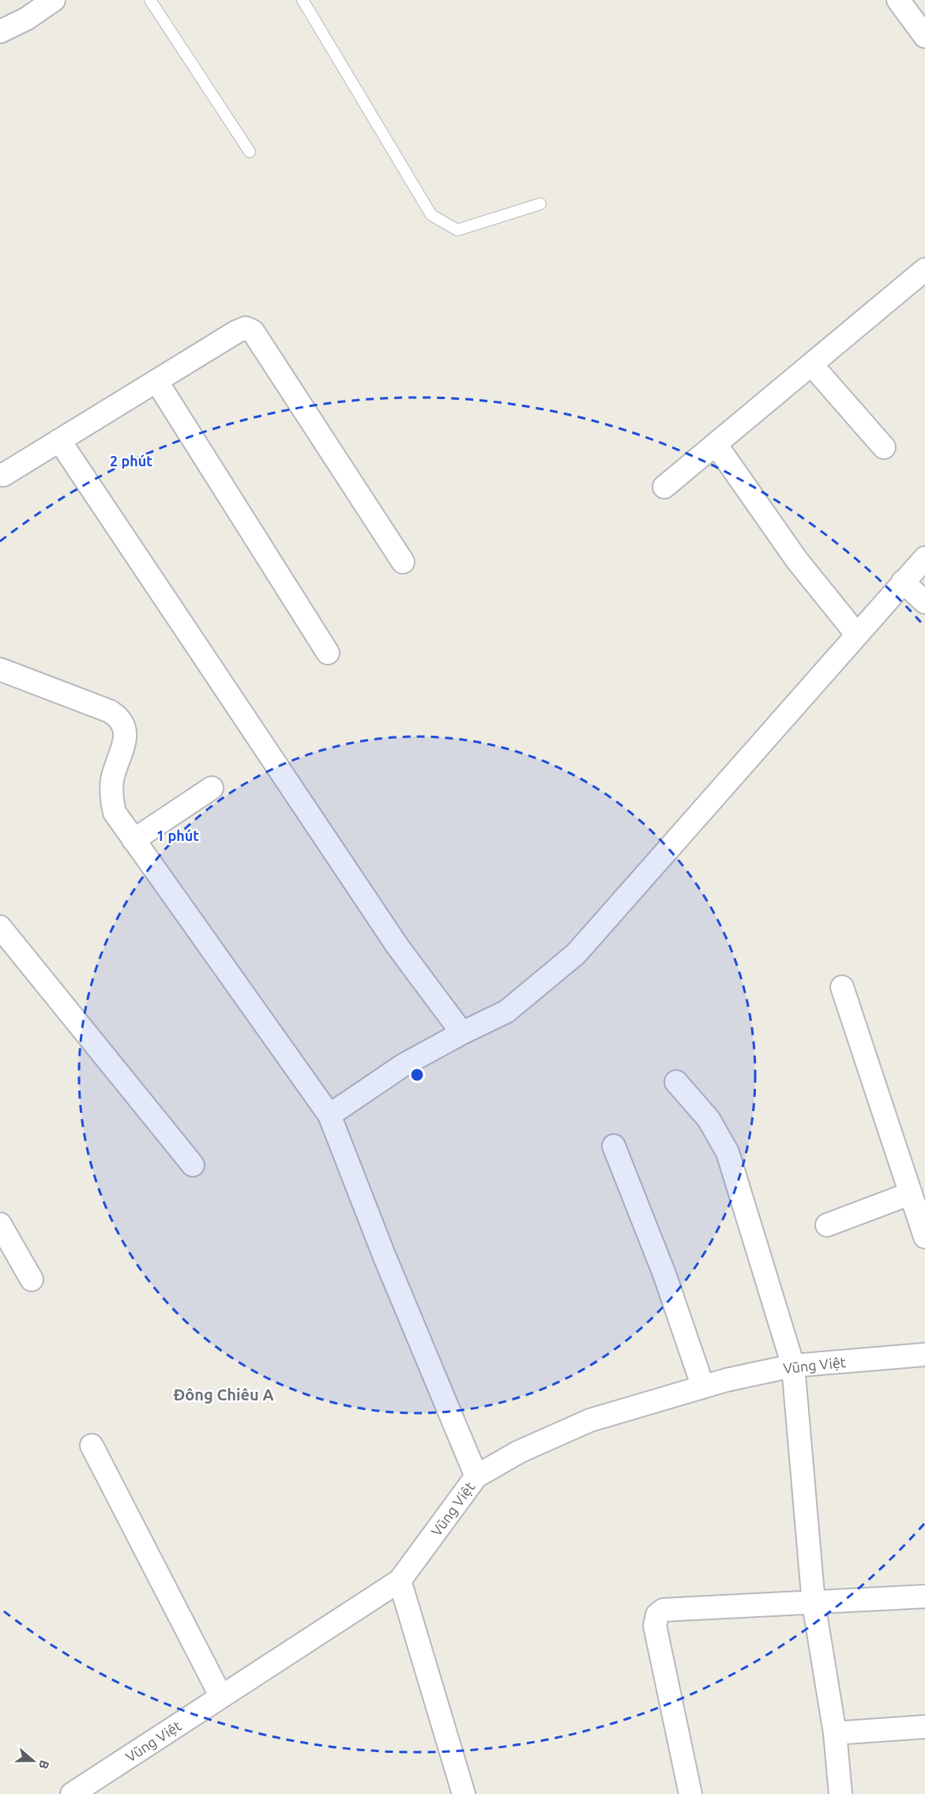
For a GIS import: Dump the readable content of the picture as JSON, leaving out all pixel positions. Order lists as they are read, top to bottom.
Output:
{
  "streets": {
    "street": ["Vũng Việt"]
  },
  "districts": ["Đông Chiêu A"],
  "north": "right",
  "rings": ["2 phút", "1 phút"]
}
